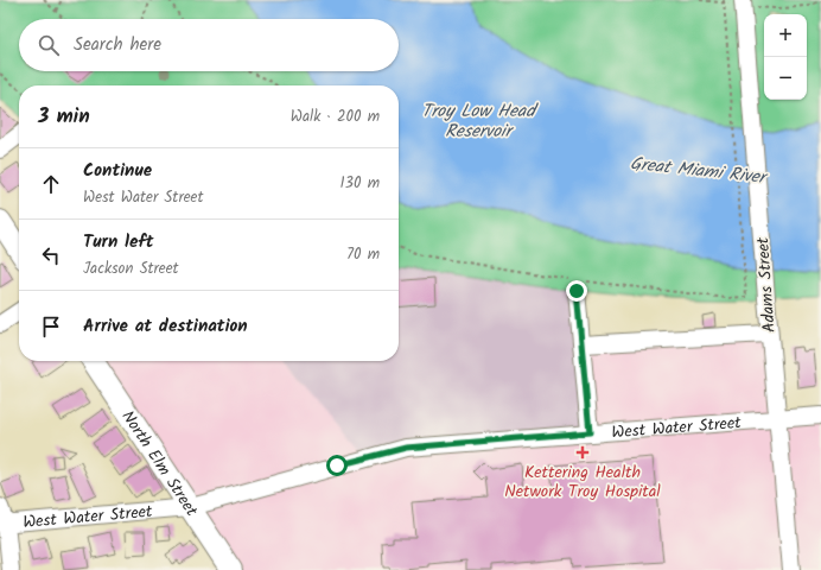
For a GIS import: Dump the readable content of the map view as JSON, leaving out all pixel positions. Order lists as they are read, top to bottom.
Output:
{
  "streets": {
    "main road": ["North Elm Street"],
    "street": ["Adams Street", "West Water Street"]
  },
  "crossings": [
    ["Adams Street", "West Water Street"],
    ["West Water Street", "North Elm Street"]
  ],
  "water": ["Troy Low Head Reservoir", "Great Miami River"],
  "places": {
    "health": ["Kettering Health Network Troy Hospital"]
  },
  "page": {
    "map_buttons": ["+", "−"],
    "search": "Search here",
    "heading": ["3 min", "Walk · 200 m"],
    "list": [
      ["Continue", "West Water Street", "130 m"],
      ["Turn left", "Jackson Street", "70 m"],
      "Arrive at destination"
    ]
  }
}
